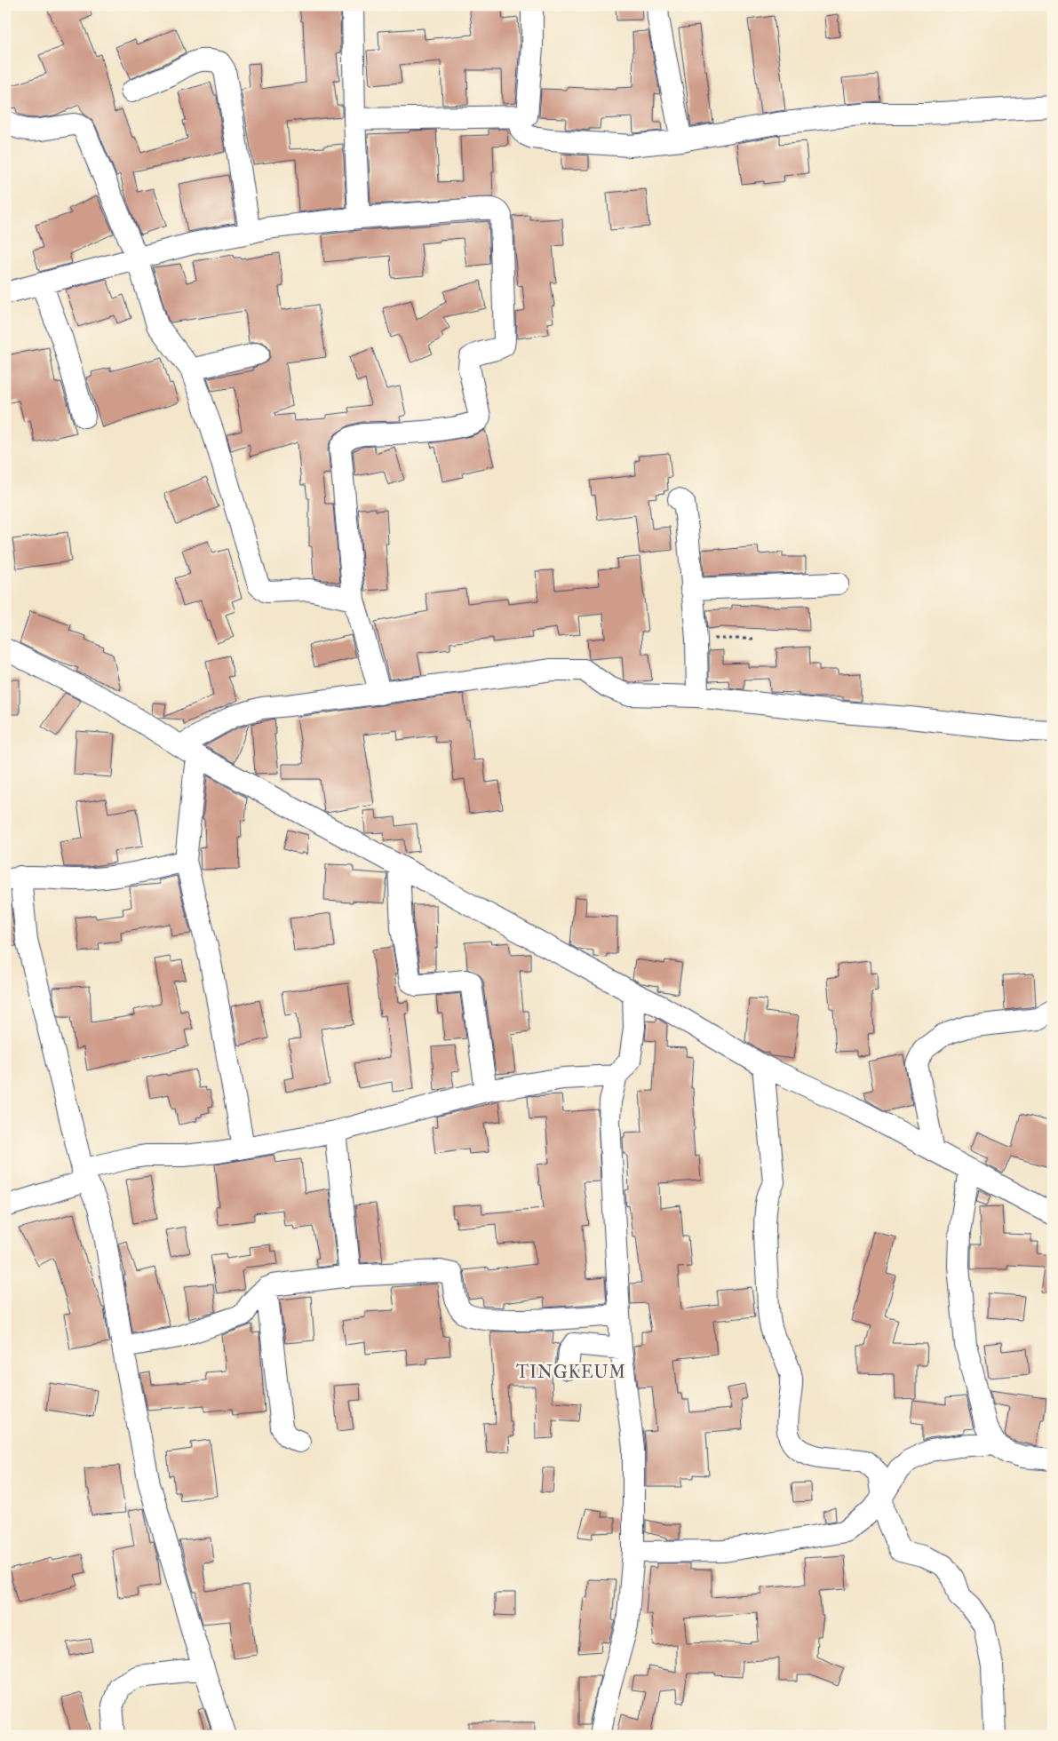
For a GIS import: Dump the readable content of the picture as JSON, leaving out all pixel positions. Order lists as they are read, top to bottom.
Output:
{
  "districts": ["TINGKEUM"]
}
